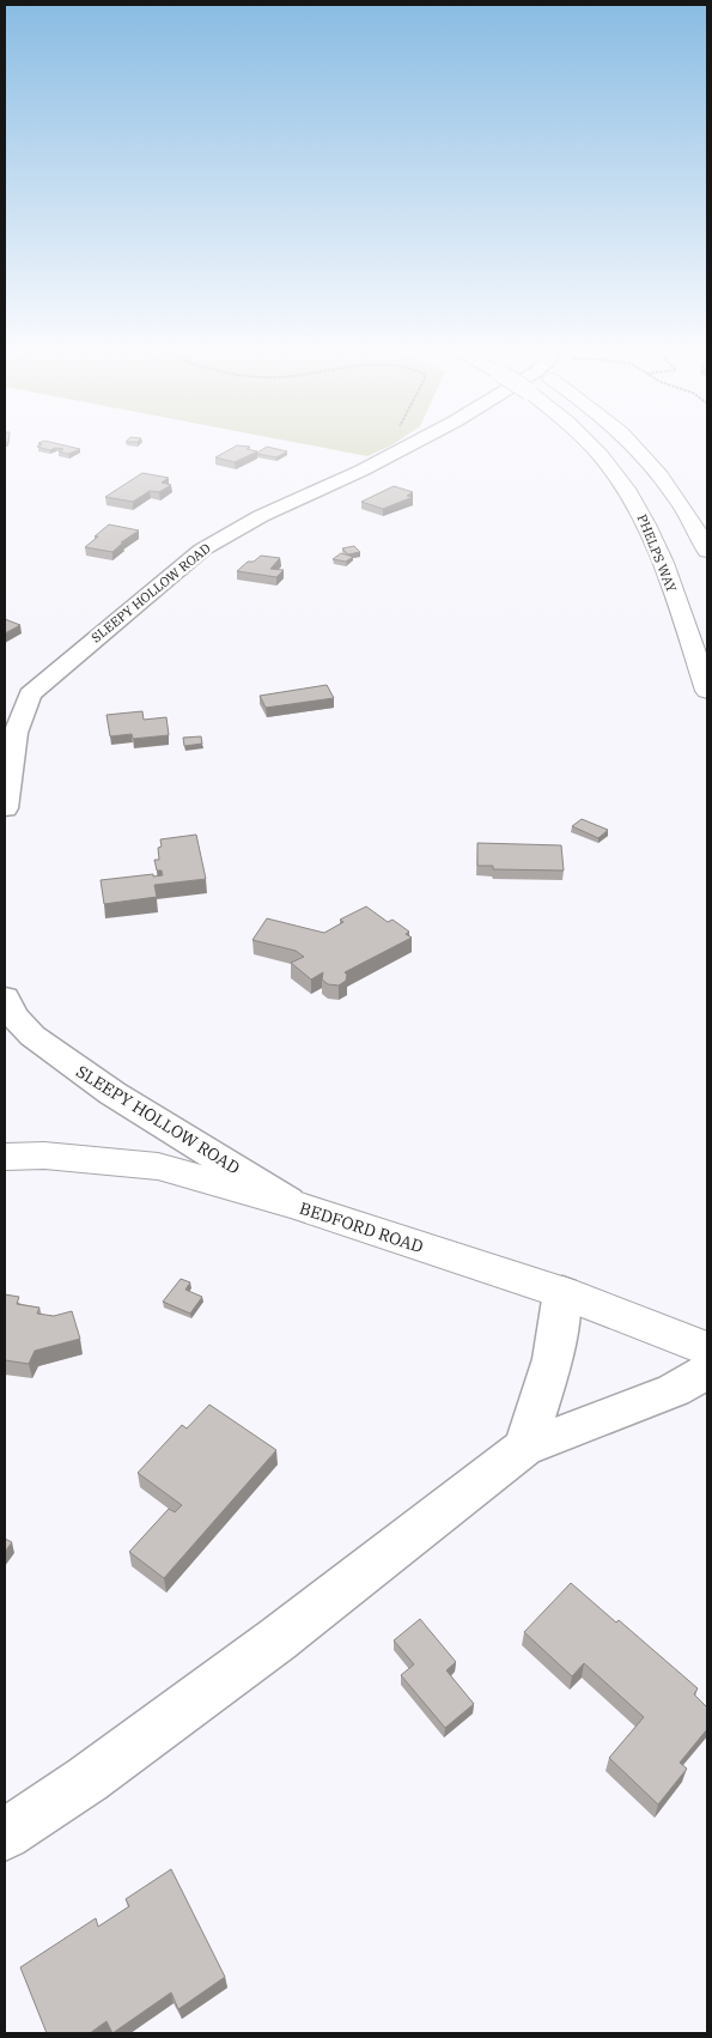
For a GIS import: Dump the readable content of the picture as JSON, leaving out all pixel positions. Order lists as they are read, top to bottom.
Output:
{
  "streets": {
    "main road": ["PHELPS WAY", "BEDFORD ROAD"],
    "street": ["SLEEPY HOLLOW ROAD"]
  },
  "crossings": [
    ["SLEEPY HOLLOW ROAD", "BEDFORD ROAD"]
  ]
}
